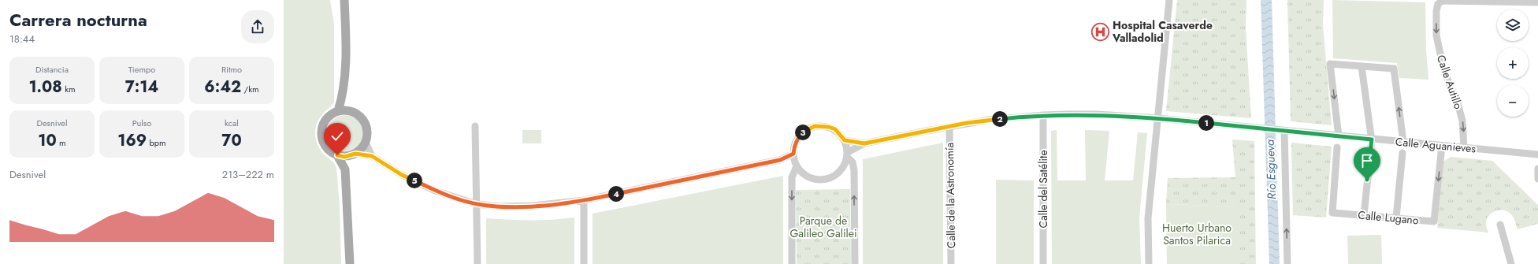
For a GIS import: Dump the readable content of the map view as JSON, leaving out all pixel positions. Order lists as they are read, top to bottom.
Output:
{
  "streets": {
    "street": [
      "Calle Autillo",
      "Calle Aguanieves",
      "Calle del Satélite",
      "Calle de la Astronomía",
      "Calle Lugano"
    ]
  },
  "crossings": [
    ["Calle Autillo", "Calle Aguanieves"],
    ["Calle Aguanieves", "Calle del Satélite"],
    ["Calle Aguanieves", "Calle de la Astronomía"],
    ["Calle Aguanieves", "Calle Lugano"]
  ],
  "one_way": ["Calle Autillo"],
  "water": ["Río Esgueva"],
  "parks": ["Parque de Galileo Galilei", "Huerto Urbano Santos Pilarica"],
  "places": {
    "hospital": ["Hospital Casaverde Valladolid"]
  },
  "page": {
    "heading": ["Carrera nocturna", "18:44"],
    "map_buttons": ["+", "−"],
    "stats": [
      ["Distancia", "1.08 km"],
      ["Tiempo", "7:14"],
      ["Ritmo", "6:42 /km"],
      ["Desnivel", "10 m"],
      ["Pulso", "169 bpm"],
      ["kcal", "70"]
    ],
    "pins": [
      "2",
      "1",
      "3",
      "5",
      "4"
    ],
    "chart": ["Desnivel", "213–222 m"]
  }
}
